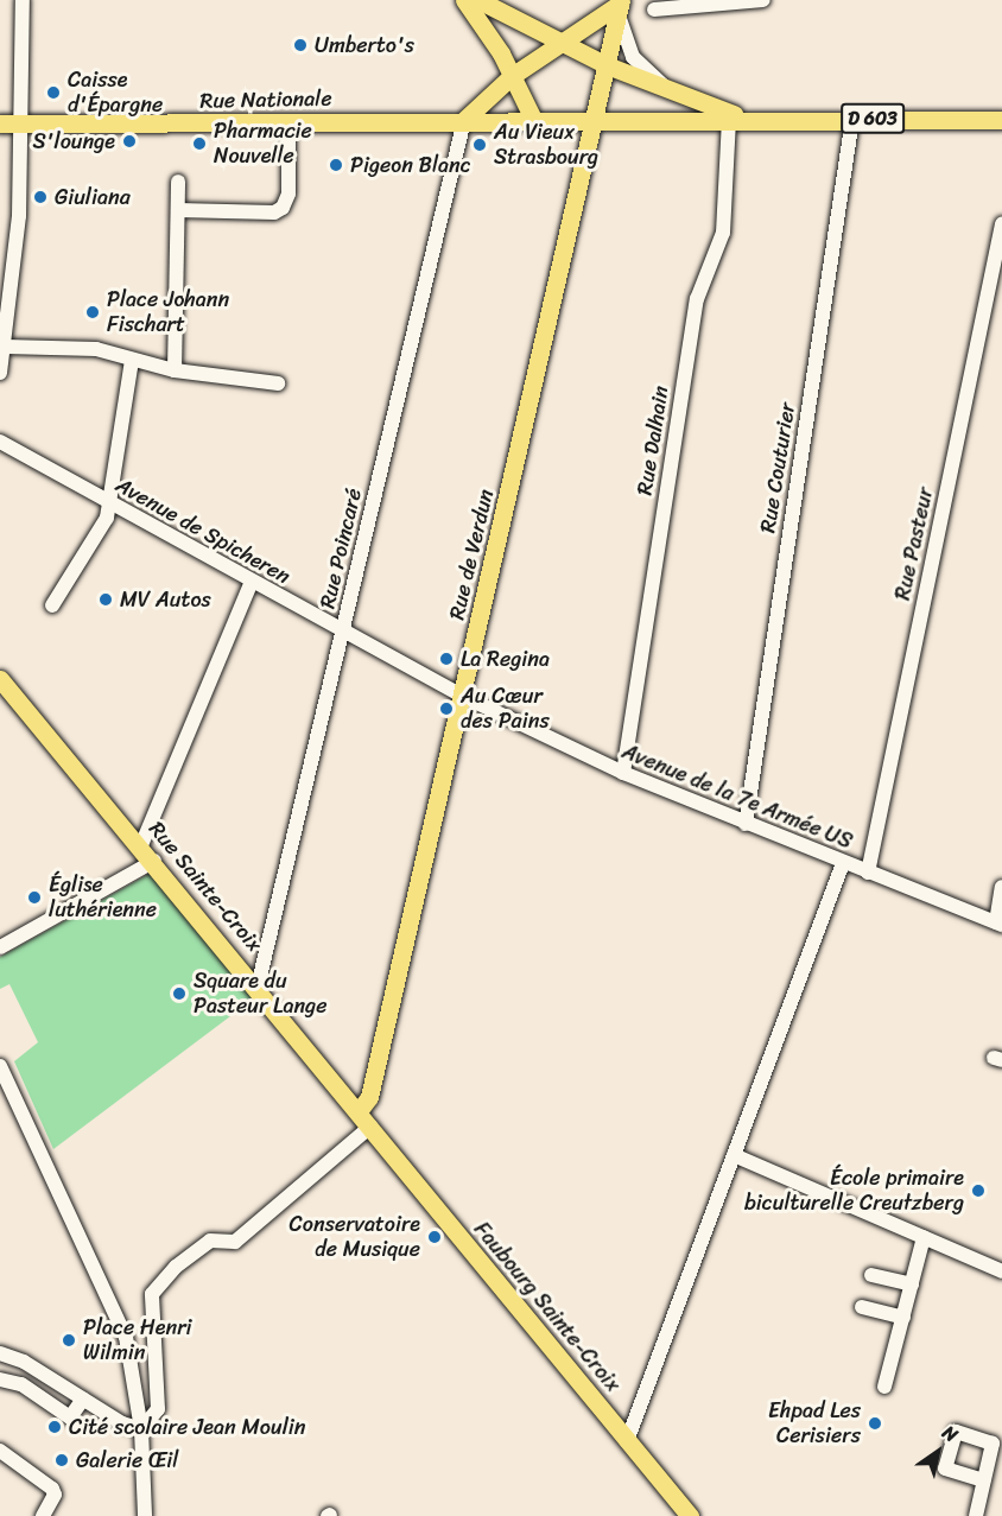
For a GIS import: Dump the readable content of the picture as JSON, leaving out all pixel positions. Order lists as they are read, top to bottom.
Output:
{
  "streets": {
    "main road": [
      "Rue Nationale",
      "D 603",
      "Rue de Verdun",
      "Rue Sainte-Croix",
      "Faubourg Sainte-Croix"
    ],
    "street": [
      "Rue Dalhain",
      "Rue Couturier",
      "Avenue de Spicheren",
      "Rue Pasteur",
      "Rue Poincaré",
      "Avenue de la 7e Armée US"
    ]
  },
  "crossings": [
    ["Rue Nationale", "Rue Dalhain"],
    ["Rue Nationale", "Rue Couturier"],
    ["Rue Nationale", "Rue Poincaré"],
    ["Rue Nationale", "Rue de Verdun"],
    ["Rue Dalhain", "Avenue de la 7e Armée US"],
    ["Rue Couturier", "Avenue de la 7e Armée US"],
    ["Avenue de Spicheren", "Rue Poincaré"],
    ["Avenue de Spicheren", "Rue de Verdun"],
    ["Avenue de Spicheren", "Avenue de la 7e Armée US"],
    ["Rue Pasteur", "Avenue de la 7e Armée US"],
    ["Rue Poincaré", "Rue Sainte-Croix"],
    ["Rue de Verdun", "Avenue de la 7e Armée US"],
    ["Rue de Verdun", "Rue Sainte-Croix"],
    ["Rue Sainte-Croix", "Faubourg Sainte-Croix"]
  ],
  "places": [
    "Umberto's",
    "Caisse d'Épargne",
    "S'lounge",
    "Pharmacie Nouvelle",
    "Au Vieux Strasbourg",
    "Pigeon Blanc",
    "Giuliana",
    "Place Johann Fischart",
    "MV Autos",
    "La Regina",
    "Au Cœur des Pains",
    "Église luthérienne",
    "Square du Pasteur Lange",
    "École primaire biculturelle Creutzberg",
    "Conservatoire de Musique",
    "Place Henri Wilmin",
    "Ehpad Les Cerisiers",
    "Cité scolaire Jean Moulin",
    "Galerie Œil"
  ],
  "north": "top right"
}
